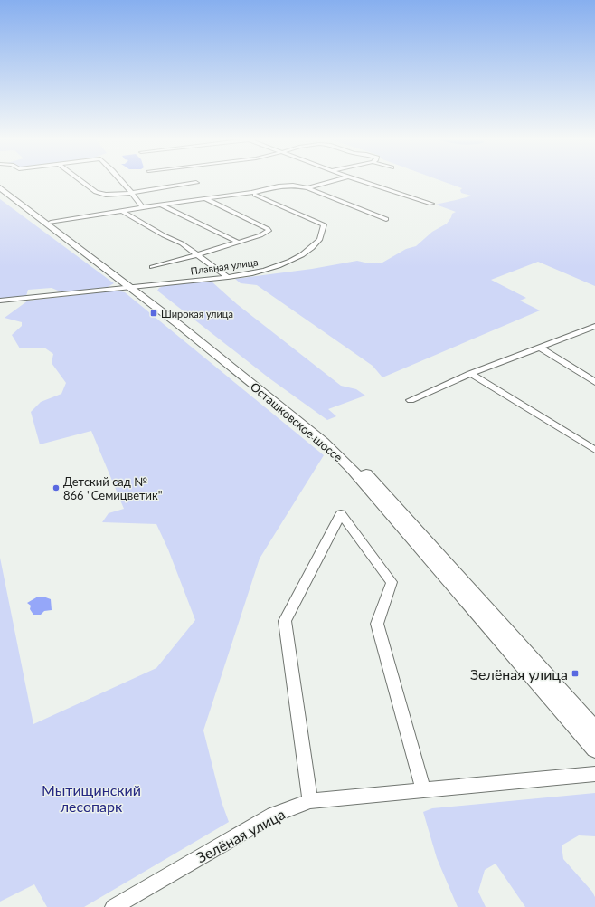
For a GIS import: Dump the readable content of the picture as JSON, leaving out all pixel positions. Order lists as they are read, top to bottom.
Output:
{
  "streets": {
    "main road": ["Осташковское шоссе"],
    "street": ["Плавная улица", "Зелёная улица"]
  },
  "crossings": [
    ["Плавная улица", "Осташковское шоссе"]
  ],
  "parks": ["Мытищинский лесопарк"],
  "places": {
    "transit": ["Широкая улица", "Зелёная улица"],
    "other": ["Детский сад № 866 \"Семицветик\""]
  }
}
